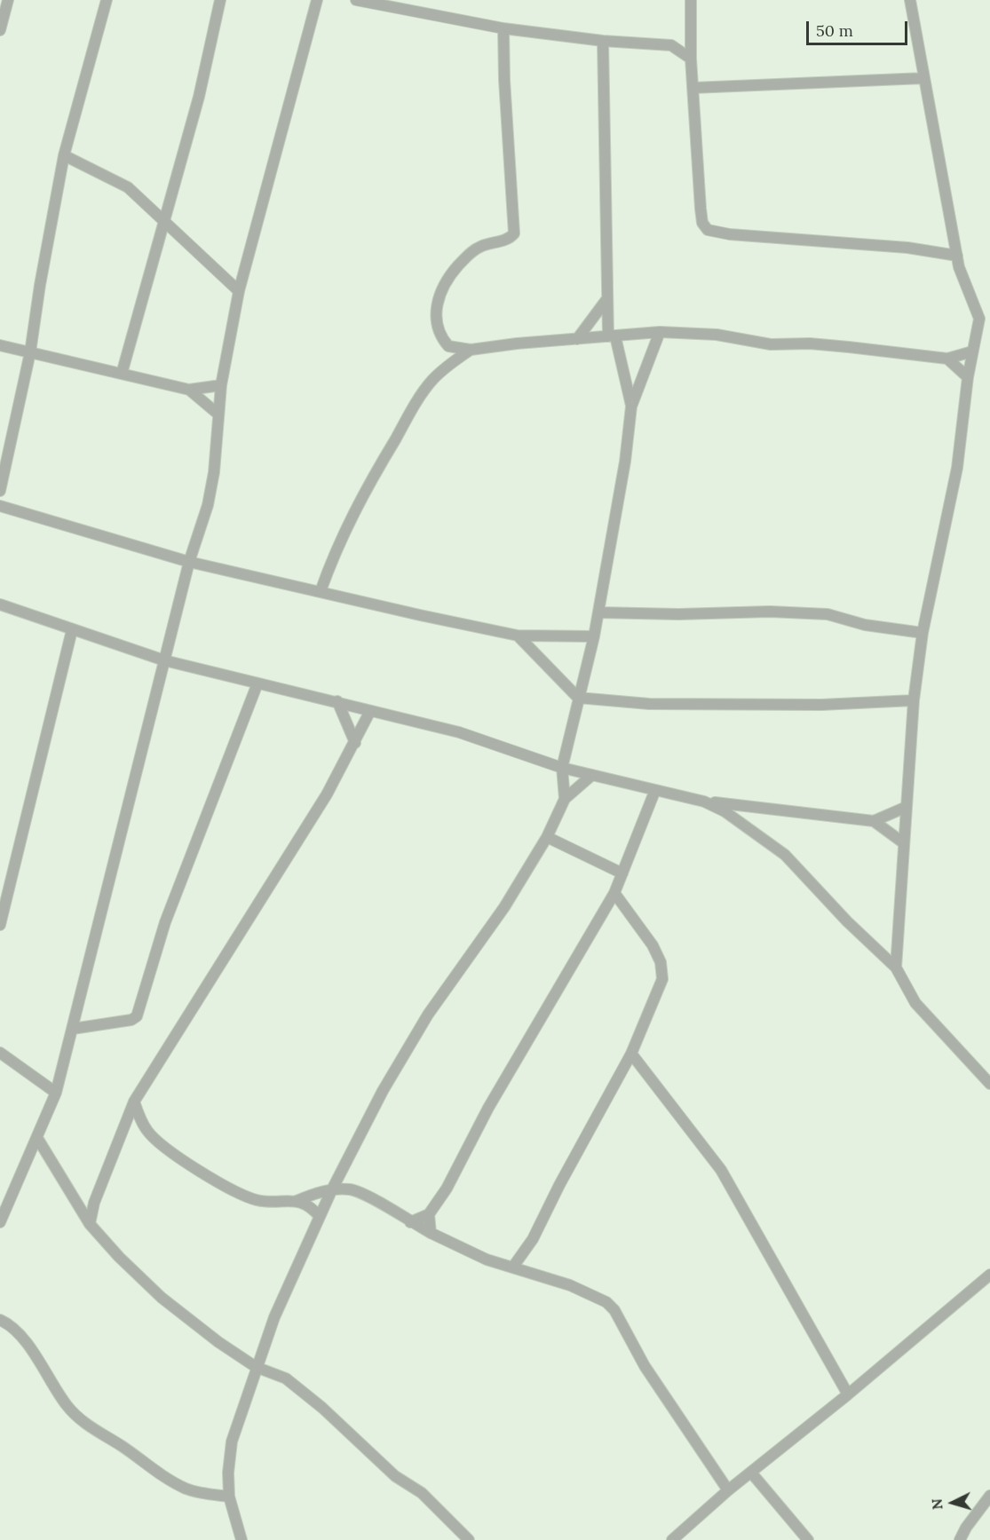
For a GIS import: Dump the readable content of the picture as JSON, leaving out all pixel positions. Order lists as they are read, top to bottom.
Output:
{
  "scale_bar": "50 m",
  "north": "left"
}
